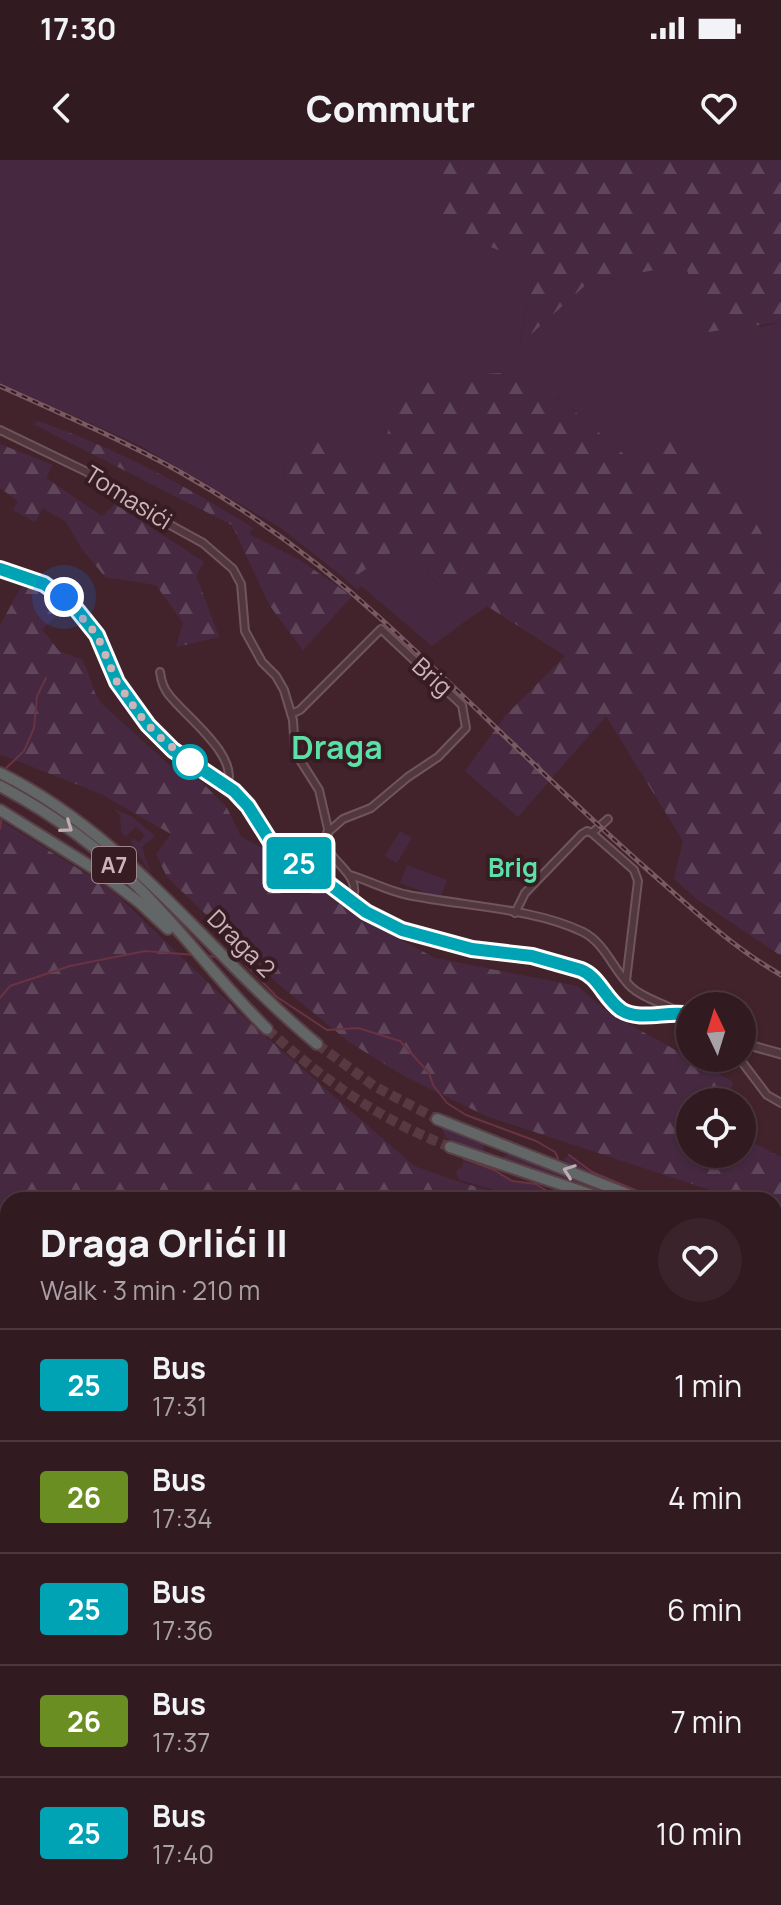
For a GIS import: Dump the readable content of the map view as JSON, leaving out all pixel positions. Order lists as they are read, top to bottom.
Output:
{
  "streets": {
    "highway": ["A7", "Draga 2"],
    "street": ["Tomasići", "Brig"]
  },
  "crossings": [
    ["Tomasići", "Brig"]
  ],
  "districts": ["Draga", "Brig"],
  "lines": ["bus line 25"],
  "north": "top",
  "page": {
    "status": "17:30",
    "header": "Commutr",
    "on_map": "25",
    "heading": ["Draga Orlići II", "Walk · 3 min · 210 m"],
    "list": [
      {
        "mark": "25",
        "name": "Bus",
        "note": "17:31",
        "value": "1 min"
      },
      {
        "mark": "26",
        "name": "Bus",
        "note": "17:34",
        "value": "4 min"
      },
      {
        "mark": "25",
        "name": "Bus",
        "note": "17:36",
        "value": "6 min"
      },
      {
        "mark": "26",
        "name": "Bus",
        "note": "17:37",
        "value": "7 min"
      },
      {
        "mark": "25",
        "name": "Bus",
        "note": "17:40",
        "value": "10 min"
      }
    ]
  }
}
